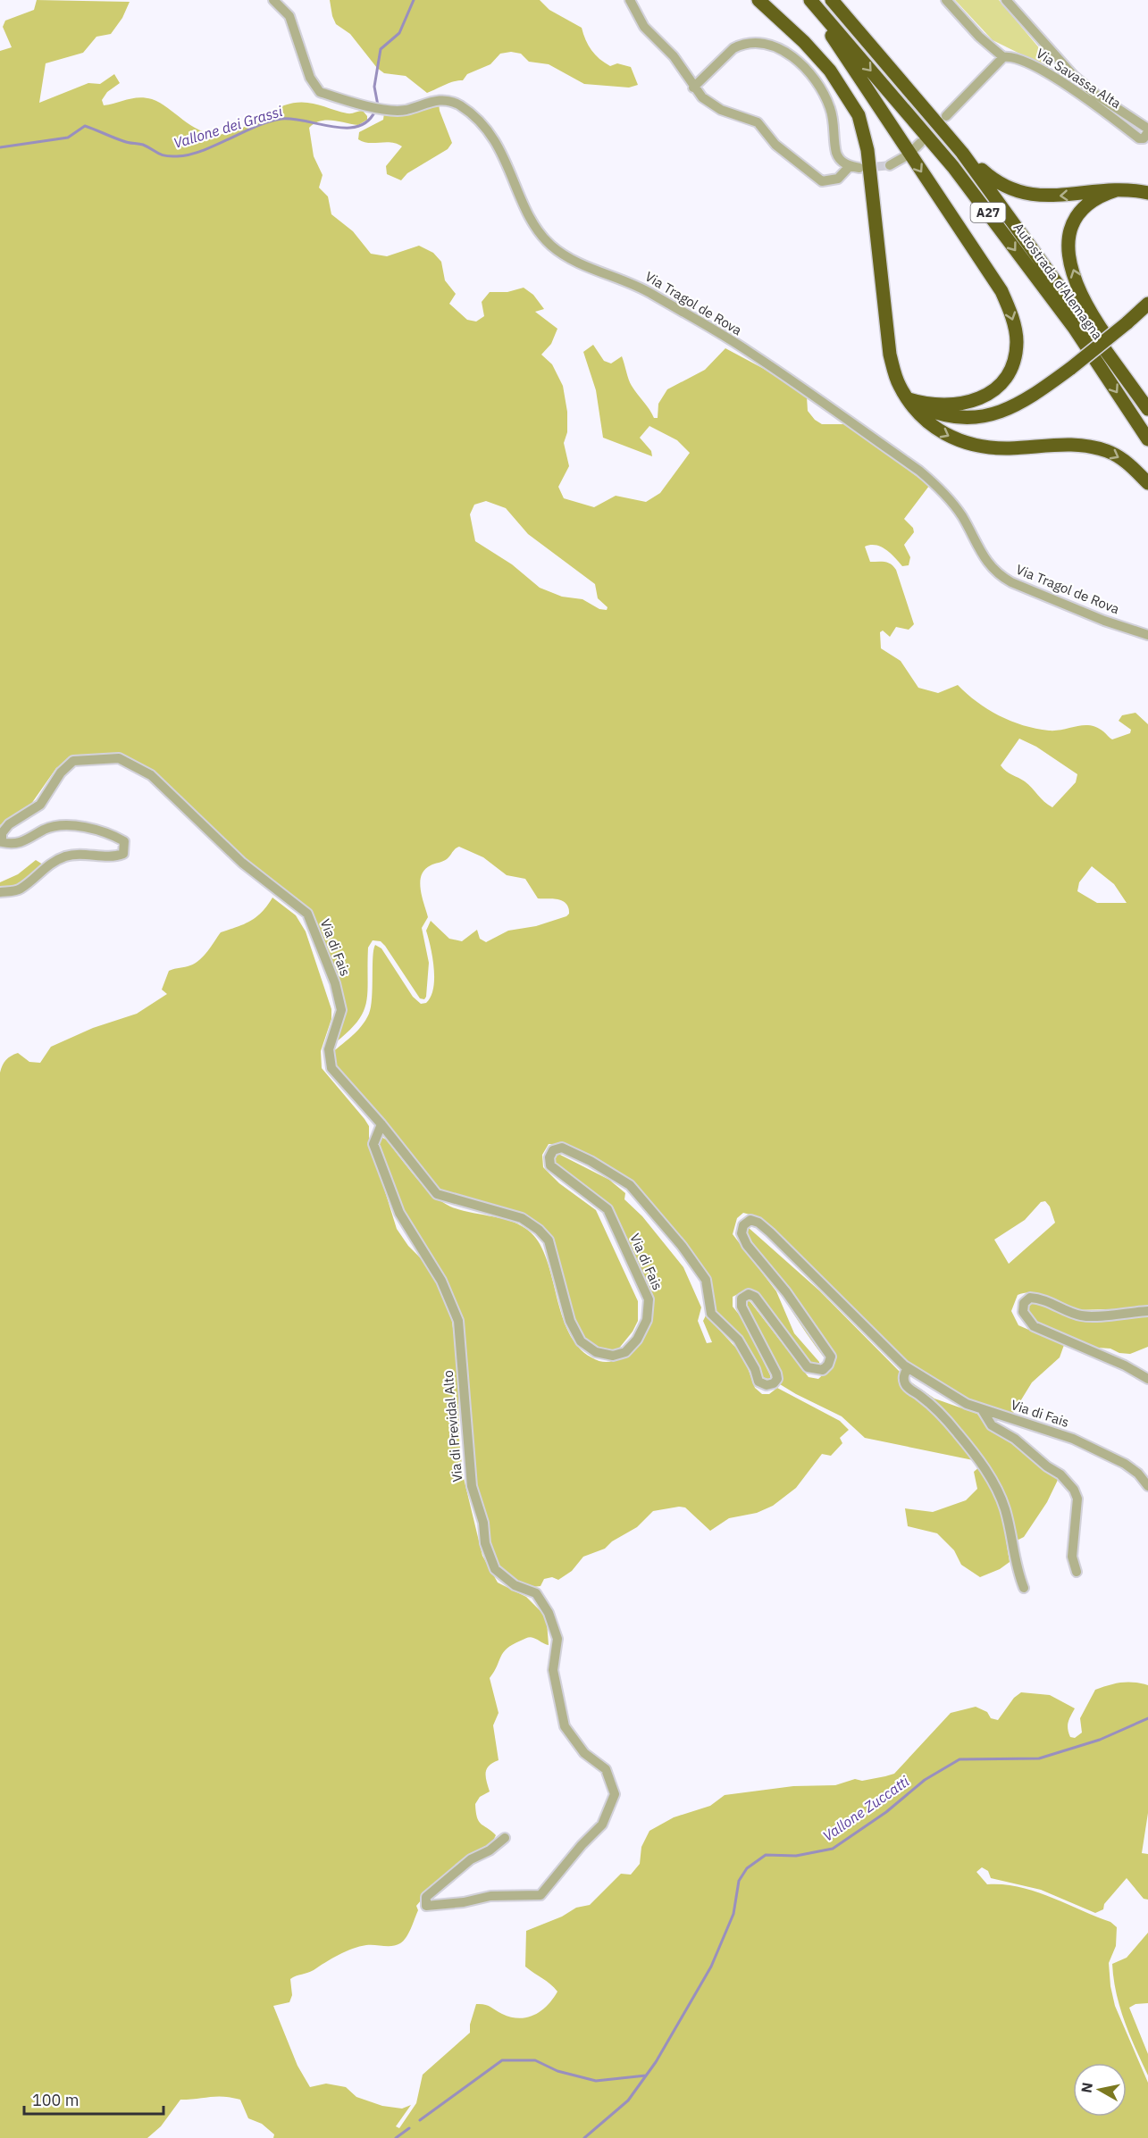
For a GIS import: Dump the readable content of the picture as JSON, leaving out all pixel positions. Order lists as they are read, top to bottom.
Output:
{
  "streets": {
    "highway": ["A27", "Autostrada d'Alemagna"],
    "street": [
      "Via Savassa Alta",
      "Via Tragol de Rova",
      "Via di Fais",
      "Via di Previdal Alto"
    ]
  },
  "crossings": [
    ["A27", "Autostrada d'Alemagna"],
    ["Via di Fais", "Via di Previdal Alto"]
  ],
  "water": ["Vallone dei Grassi", "Vallone Zuccatti"],
  "scale_bar": "100 m",
  "north": "left"
}
